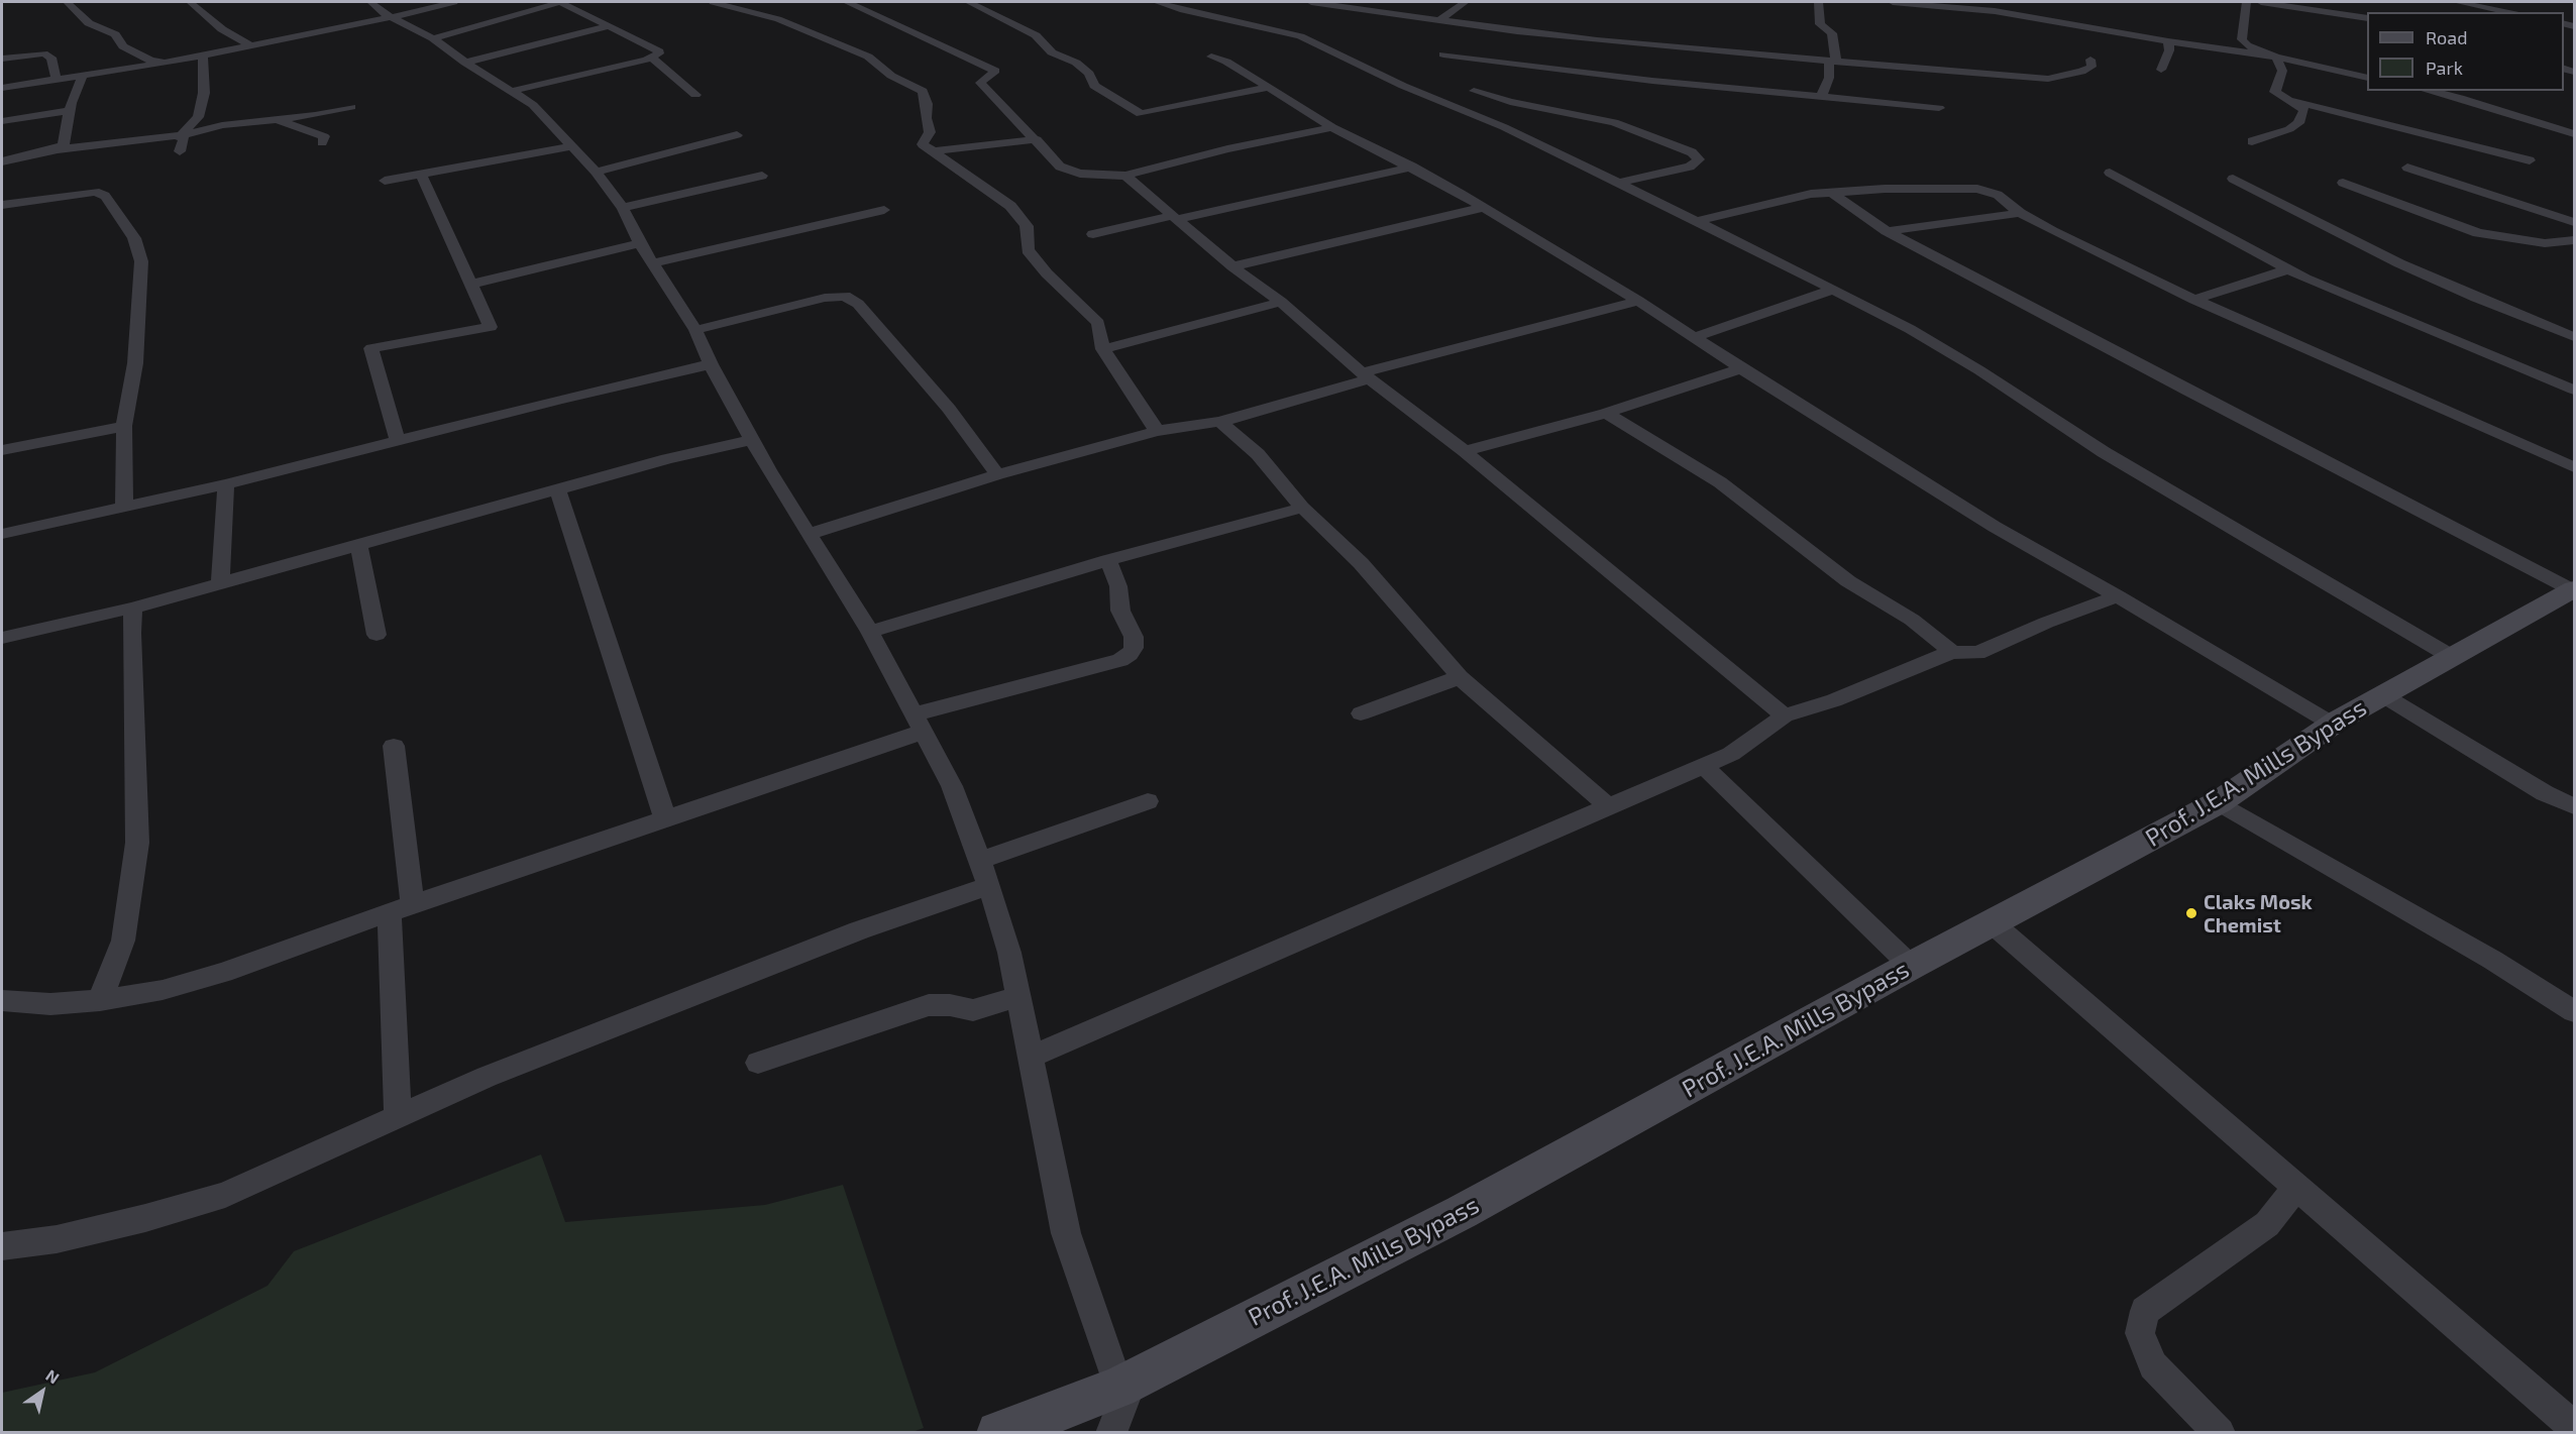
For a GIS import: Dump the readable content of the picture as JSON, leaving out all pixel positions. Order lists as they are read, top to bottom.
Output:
{
  "streets": {
    "street": ["Prof. J.E.A. Mills Bypass"]
  },
  "places": ["Claks Mosk Chemist"],
  "legend": ["Road", "Park"],
  "north": "top right"
}
